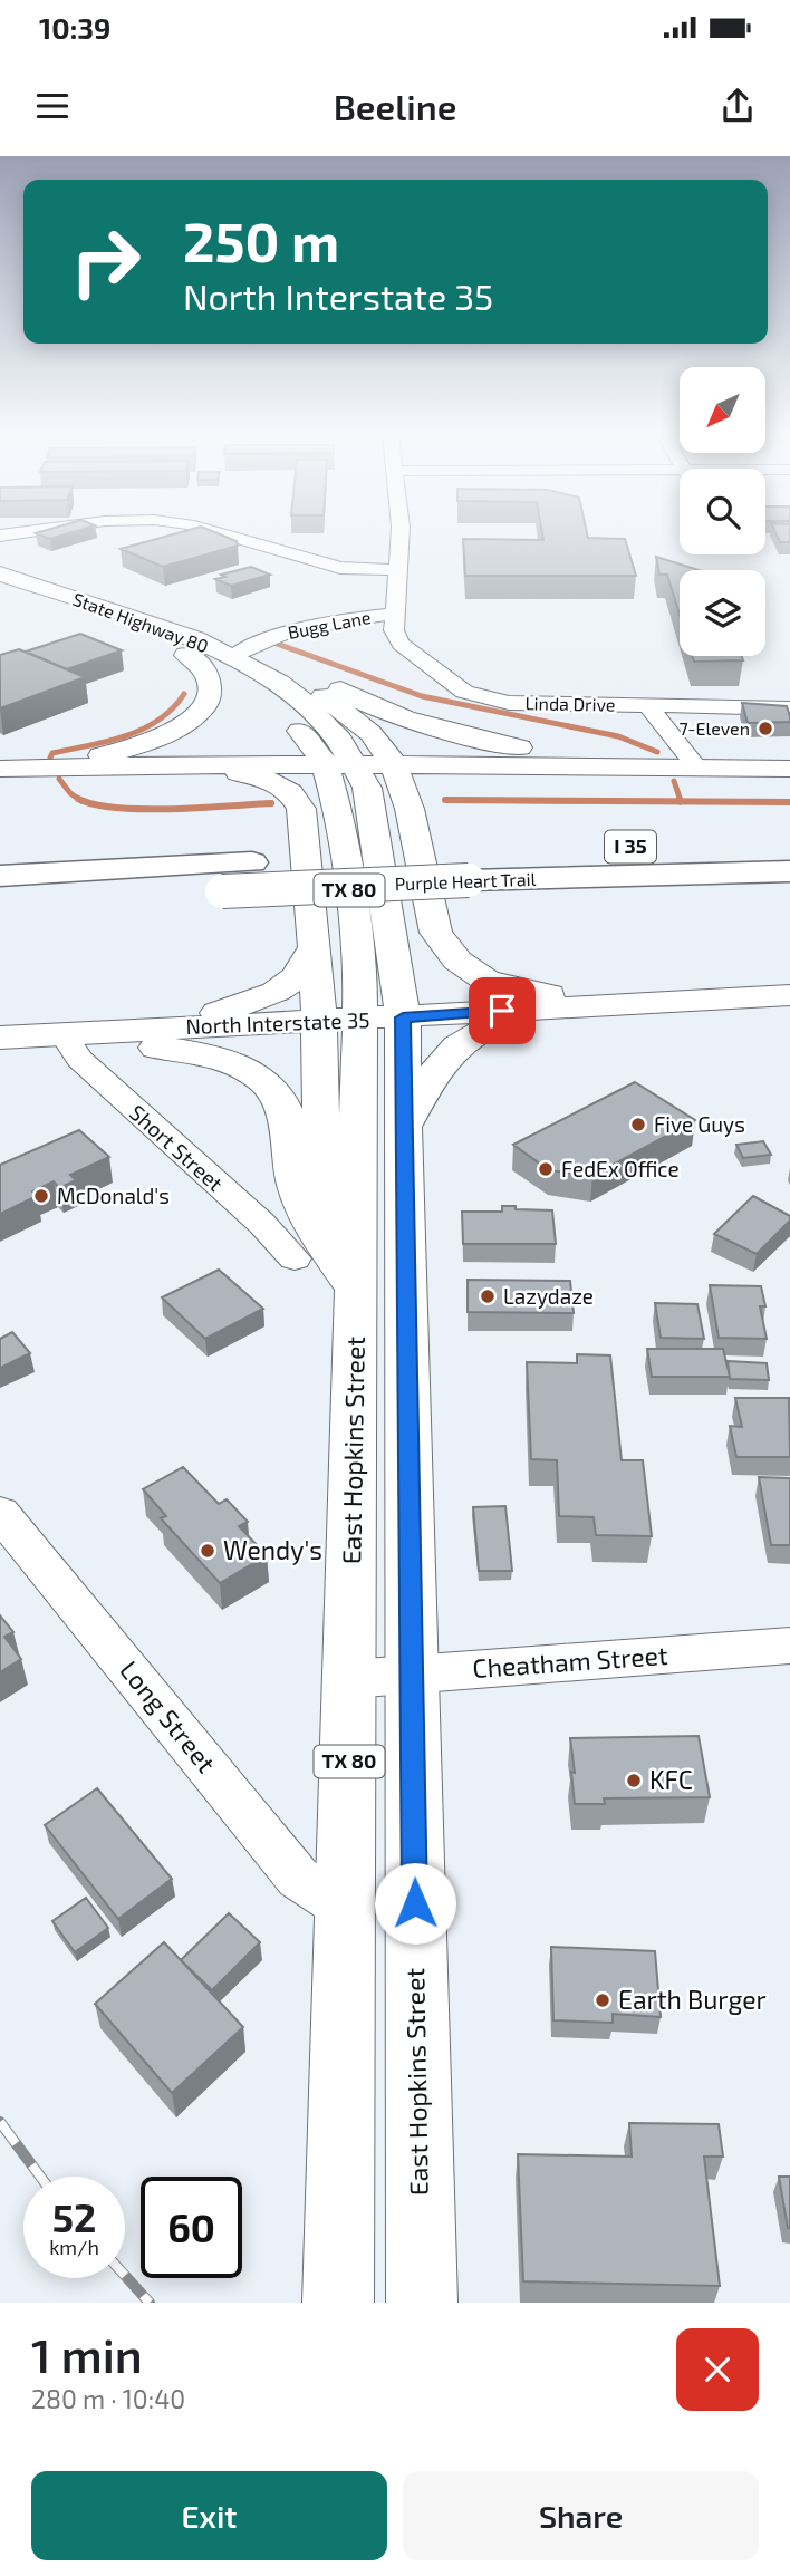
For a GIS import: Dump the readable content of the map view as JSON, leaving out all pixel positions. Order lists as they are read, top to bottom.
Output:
{
  "streets": {
    "highway": ["I 35", "Purple Heart Trail"],
    "main road": [
      "State Highway 80",
      "TX 80",
      "North Interstate 35",
      "East Hopkins Street"
    ],
    "street": [
      "Bugg Lane",
      "Linda Drive",
      "Short Street",
      "Cheatham Street",
      "Long Street"
    ]
  },
  "crossings": [
    ["State Highway 80", "Bugg Lane"],
    ["State Highway 80", "North Interstate 35"],
    ["State Highway 80", "East Hopkins Street"],
    ["Bugg Lane", "Linda Drive"],
    ["North Interstate 35", "Short Street"],
    ["North Interstate 35", "East Hopkins Street"],
    ["East Hopkins Street", "Cheatham Street"],
    ["East Hopkins Street", "Long Street"]
  ],
  "places": [
    "7-Eleven",
    "Five Guys",
    "FedEx Office",
    "McDonald's",
    "Lazydaze",
    "Wendy's",
    "KFC",
    "Earth Burger"
  ],
  "north": "bottom left",
  "page": {
    "status": "10:39",
    "header": "Beeline",
    "turn": ["250 m", "North Interstate 35"],
    "speed": "52 km/h",
    "limit": "60",
    "heading": ["1 min", "280 m · 10:40"],
    "buttons": ["Exit", "Share"]
  }
}
